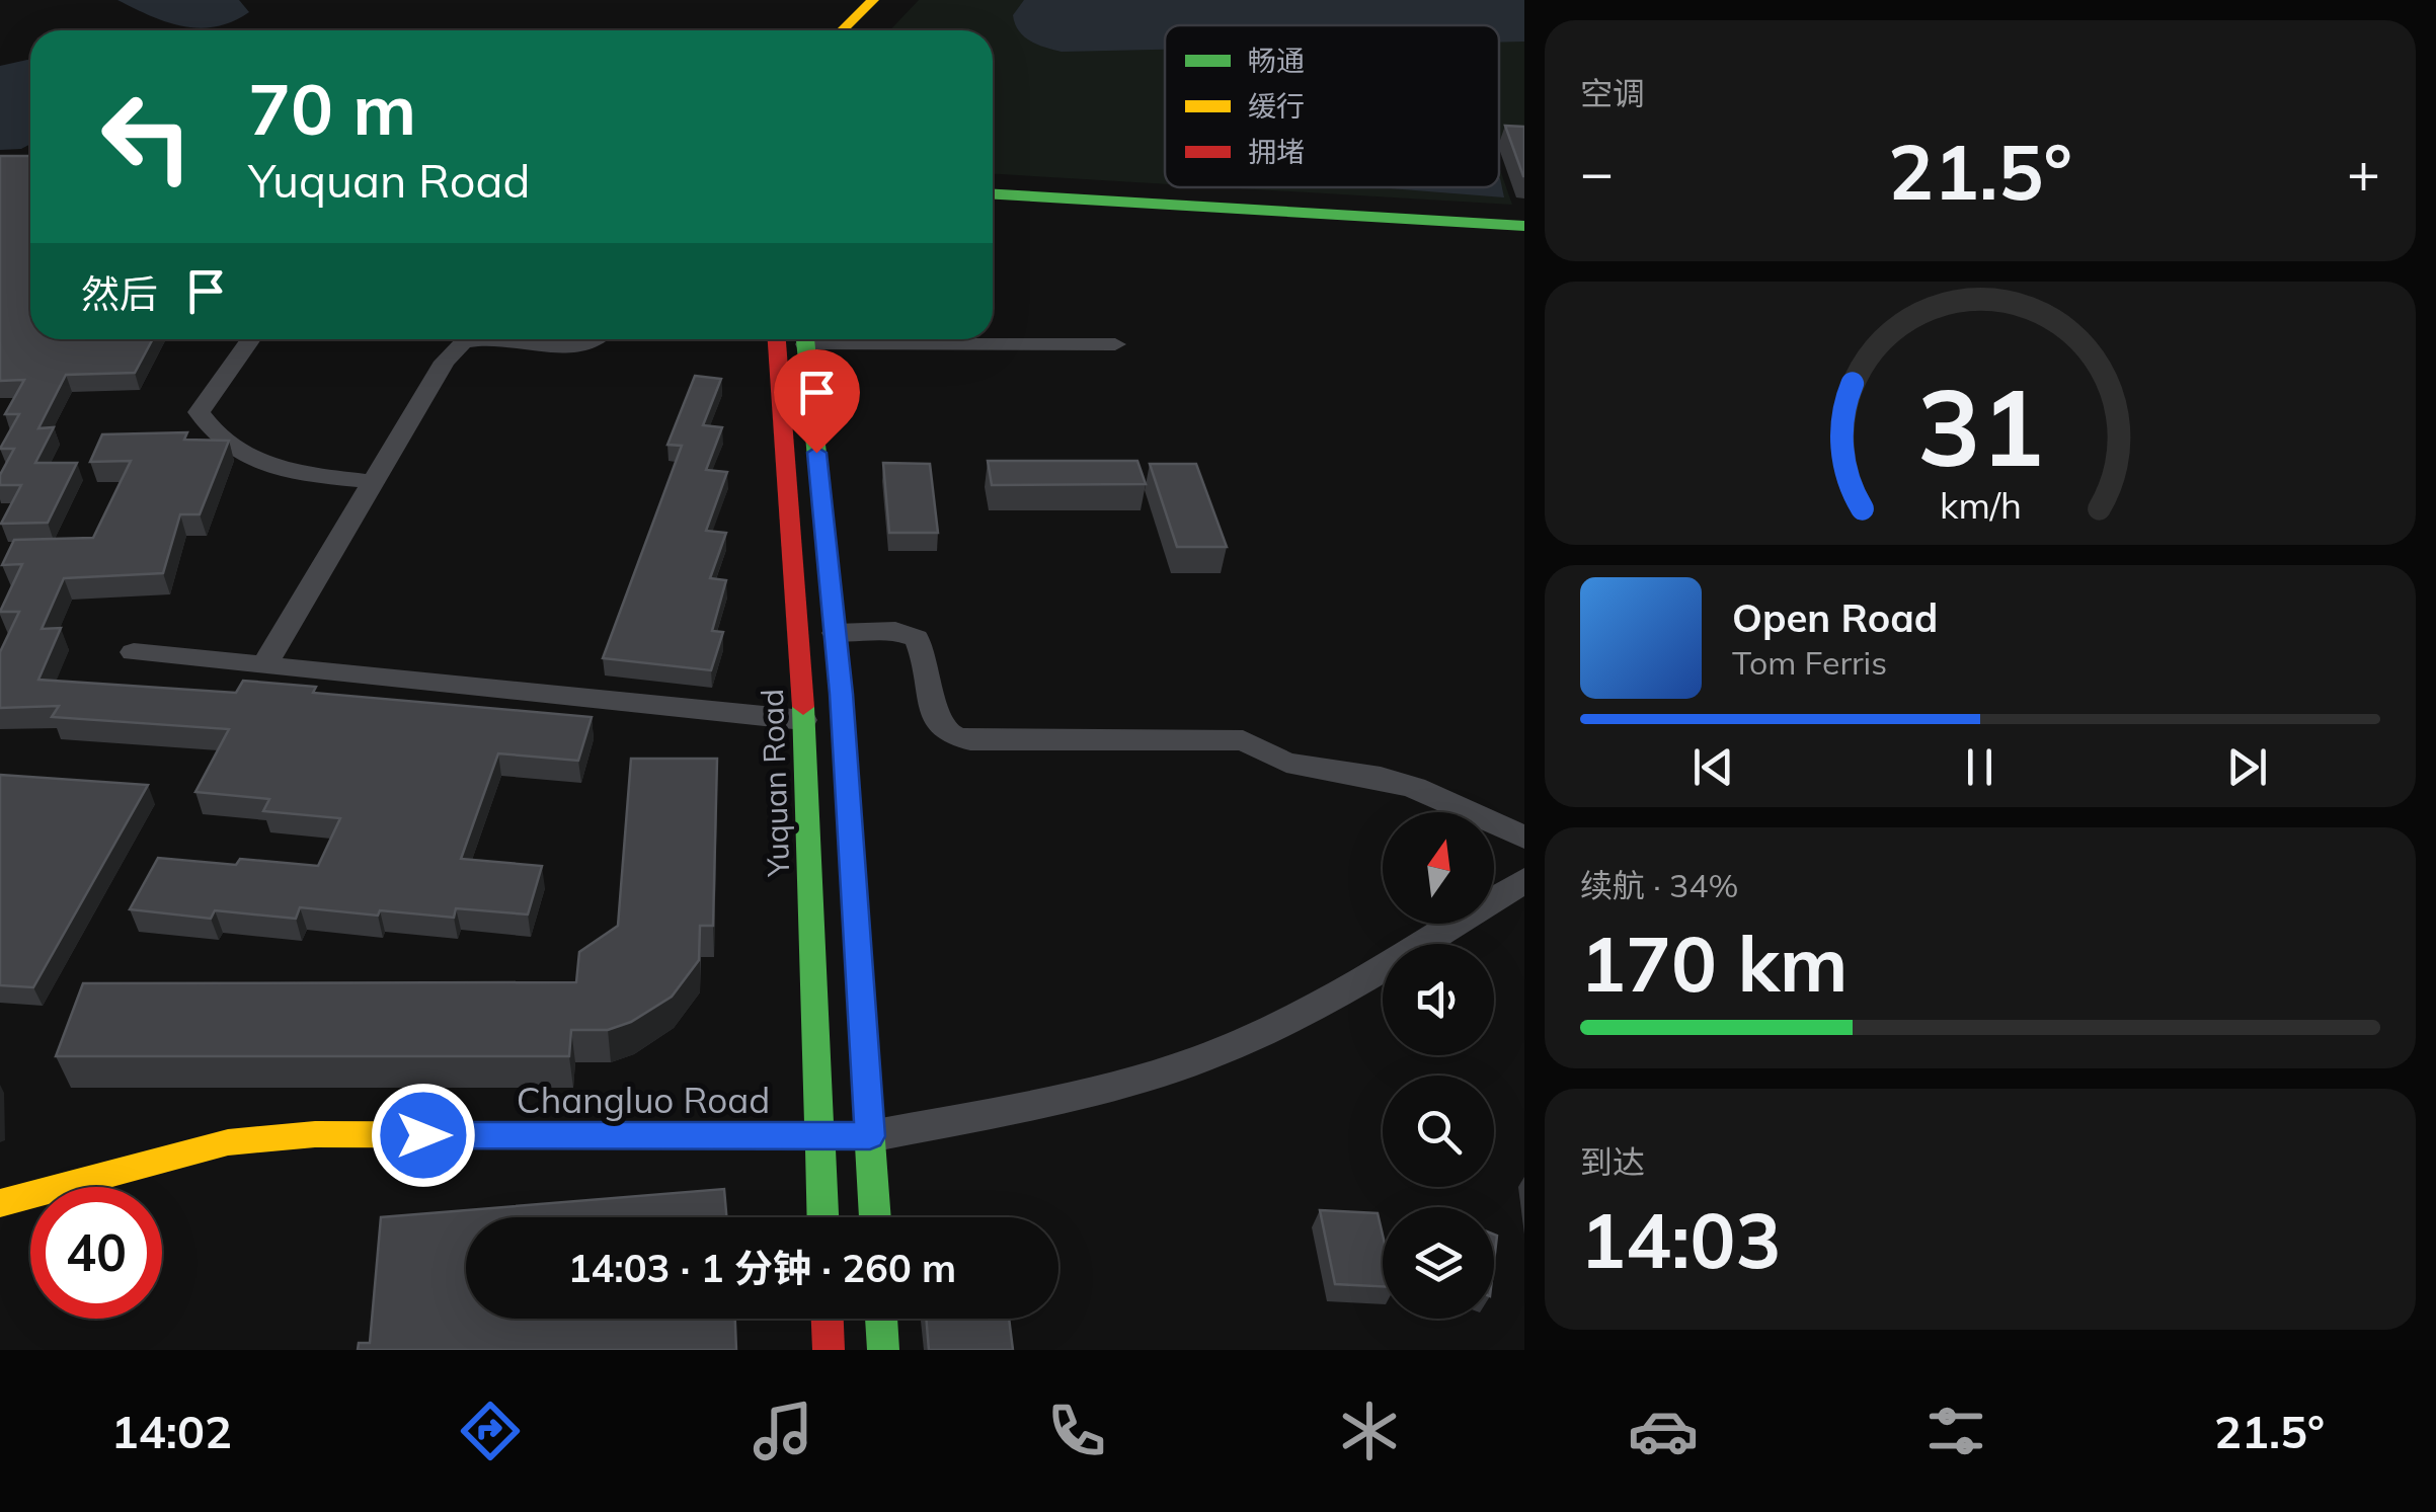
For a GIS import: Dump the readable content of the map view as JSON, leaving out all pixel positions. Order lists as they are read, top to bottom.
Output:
{
  "streets": {
    "main road": ["Yuquan Road", "Changluo Road"]
  },
  "crossings": [
    ["Yuquan Road", "Changluo Road"]
  ],
  "legend": ["畅通", "缓行", "拥堵"],
  "north": "top",
  "page": {
    "tile": [
      "空调",
      ["续航 · 34%", "170 km"],
      ["到达", "14:03"]
    ],
    "turn": ["70 m", "Yuquan Road"],
    "heat": ["−", "21.5°", "+"],
    "then": "然后",
    "song": ["Open Road", "Tom Ferris"],
    "limit": "40",
    "trip": "14:03 · 1 分钟 · 260 m",
    "tabs": ["14:02", "21.5°"],
    "gauge": ["31", "km/h"]
  }
}
